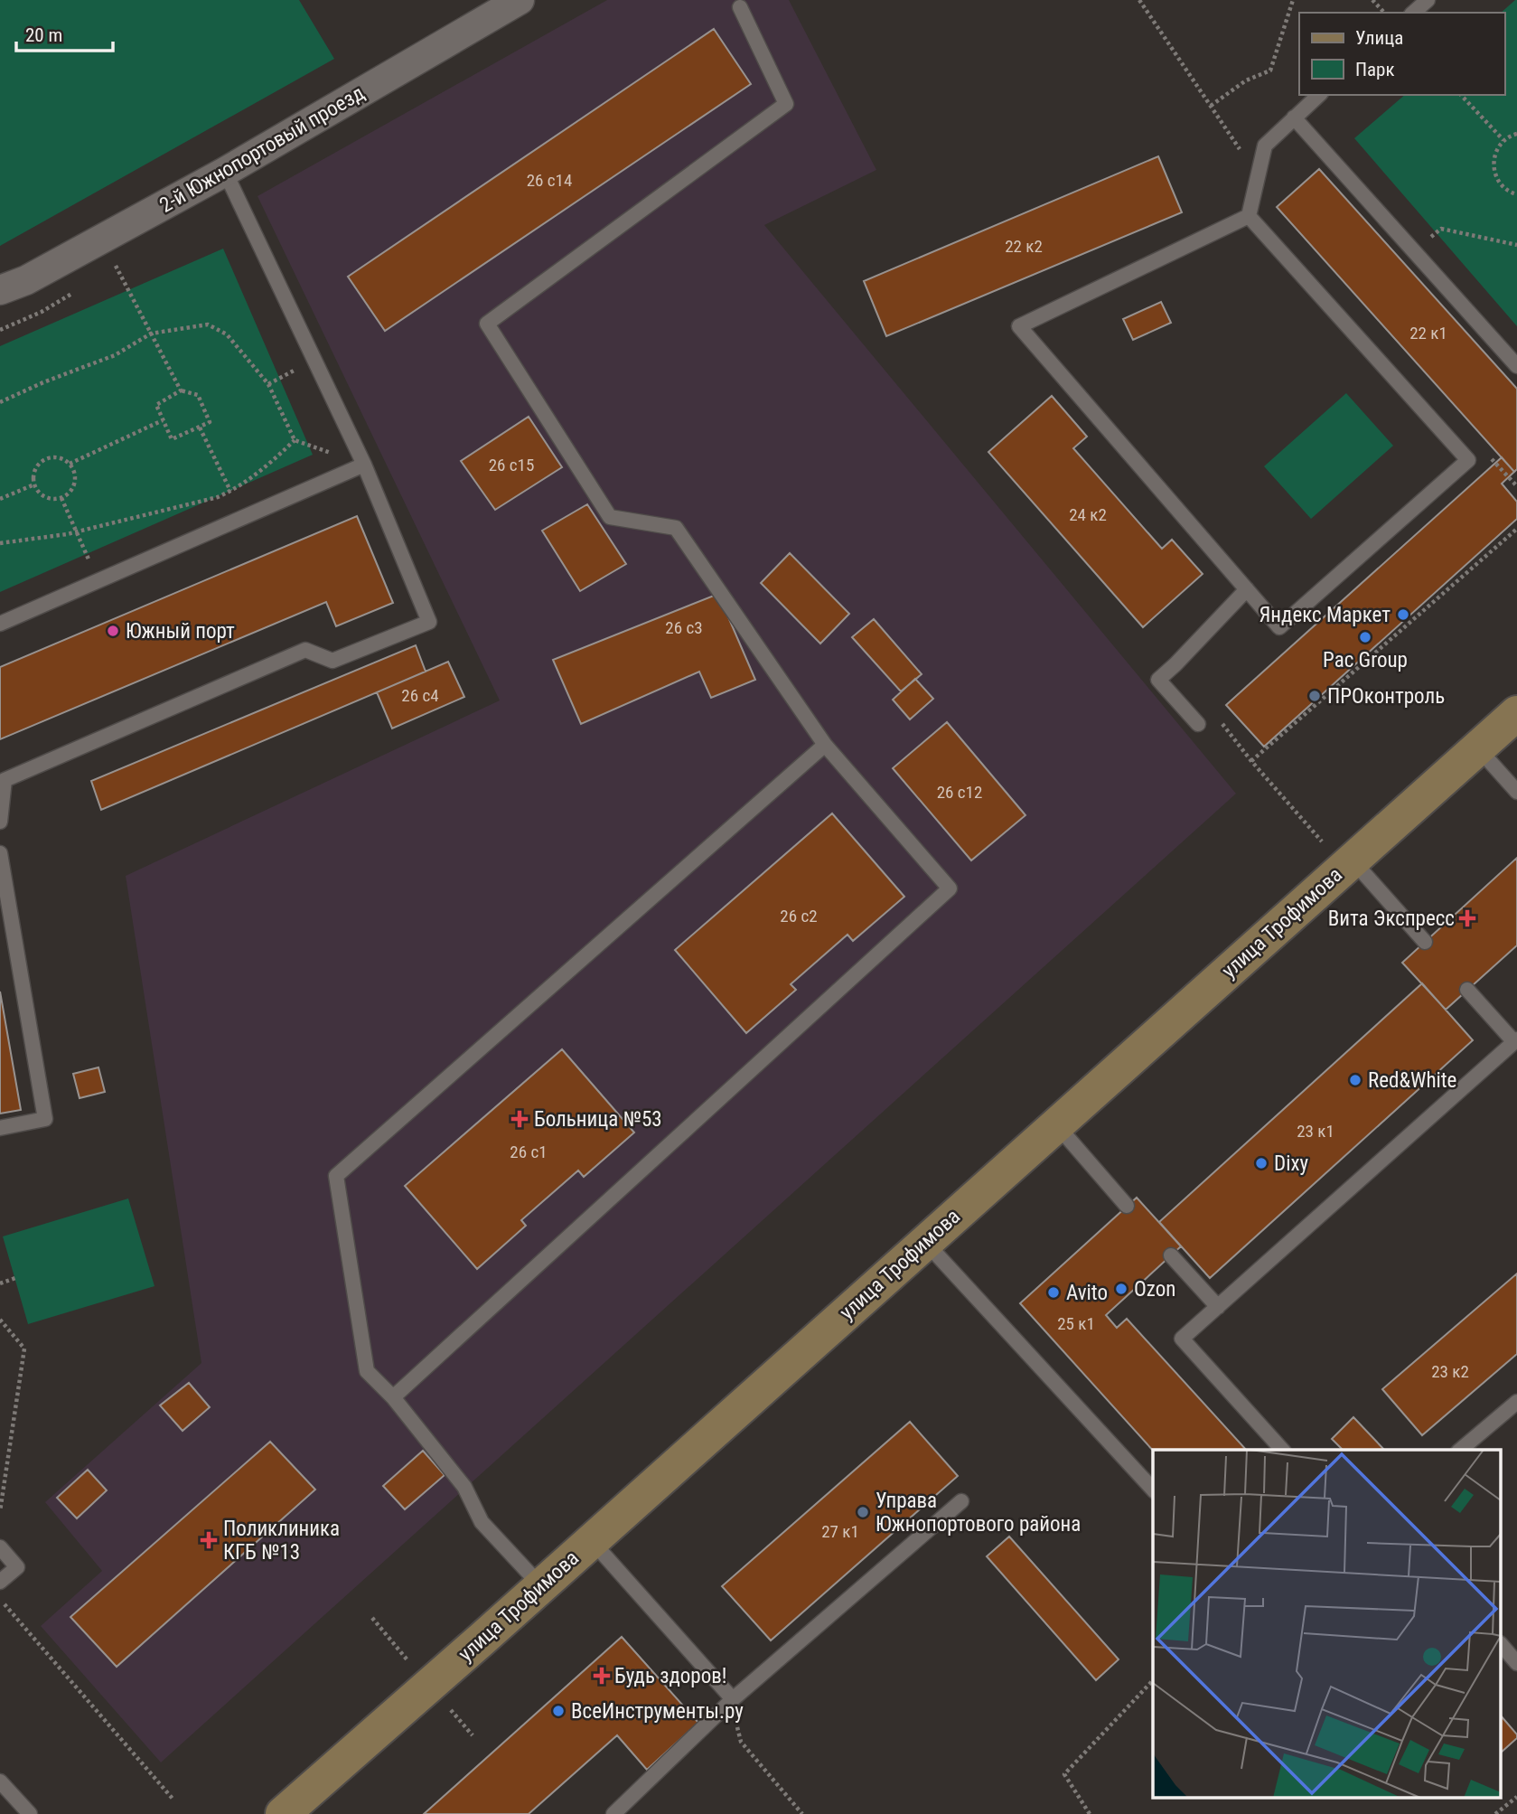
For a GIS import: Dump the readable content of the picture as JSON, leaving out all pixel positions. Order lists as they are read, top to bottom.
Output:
{
  "streets": {
    "main road": ["улица Трофимова"],
    "street": ["2-й Южнопортовый проезд"]
  },
  "places": {
    "other": [
      "Яндекс Маркет",
      "Южный порт",
      "Pac Group",
      "ПРОконтроль",
      "Red&White",
      "Dixy",
      "Ozon",
      "Avito",
      "Управа Южнопортового района",
      "ВсеИнструменты.ру"
    ],
    "health": [
      "Вита Экспресс",
      "Больница №53",
      "Поликлиника КГБ №13",
      "Будь здоров!"
    ]
  },
  "house_numbers": [
    "26 с14",
    "22 к2",
    "22 к1",
    "26 с15",
    "24 к2",
    "26 с3",
    "26 с4",
    "26 с12",
    "26 с2",
    "23 к1",
    "26 с1",
    "25 к1",
    "23 к2",
    "27 к1"
  ],
  "legend": ["Улица", "Парк"],
  "scale_bar": "20 m"
}
